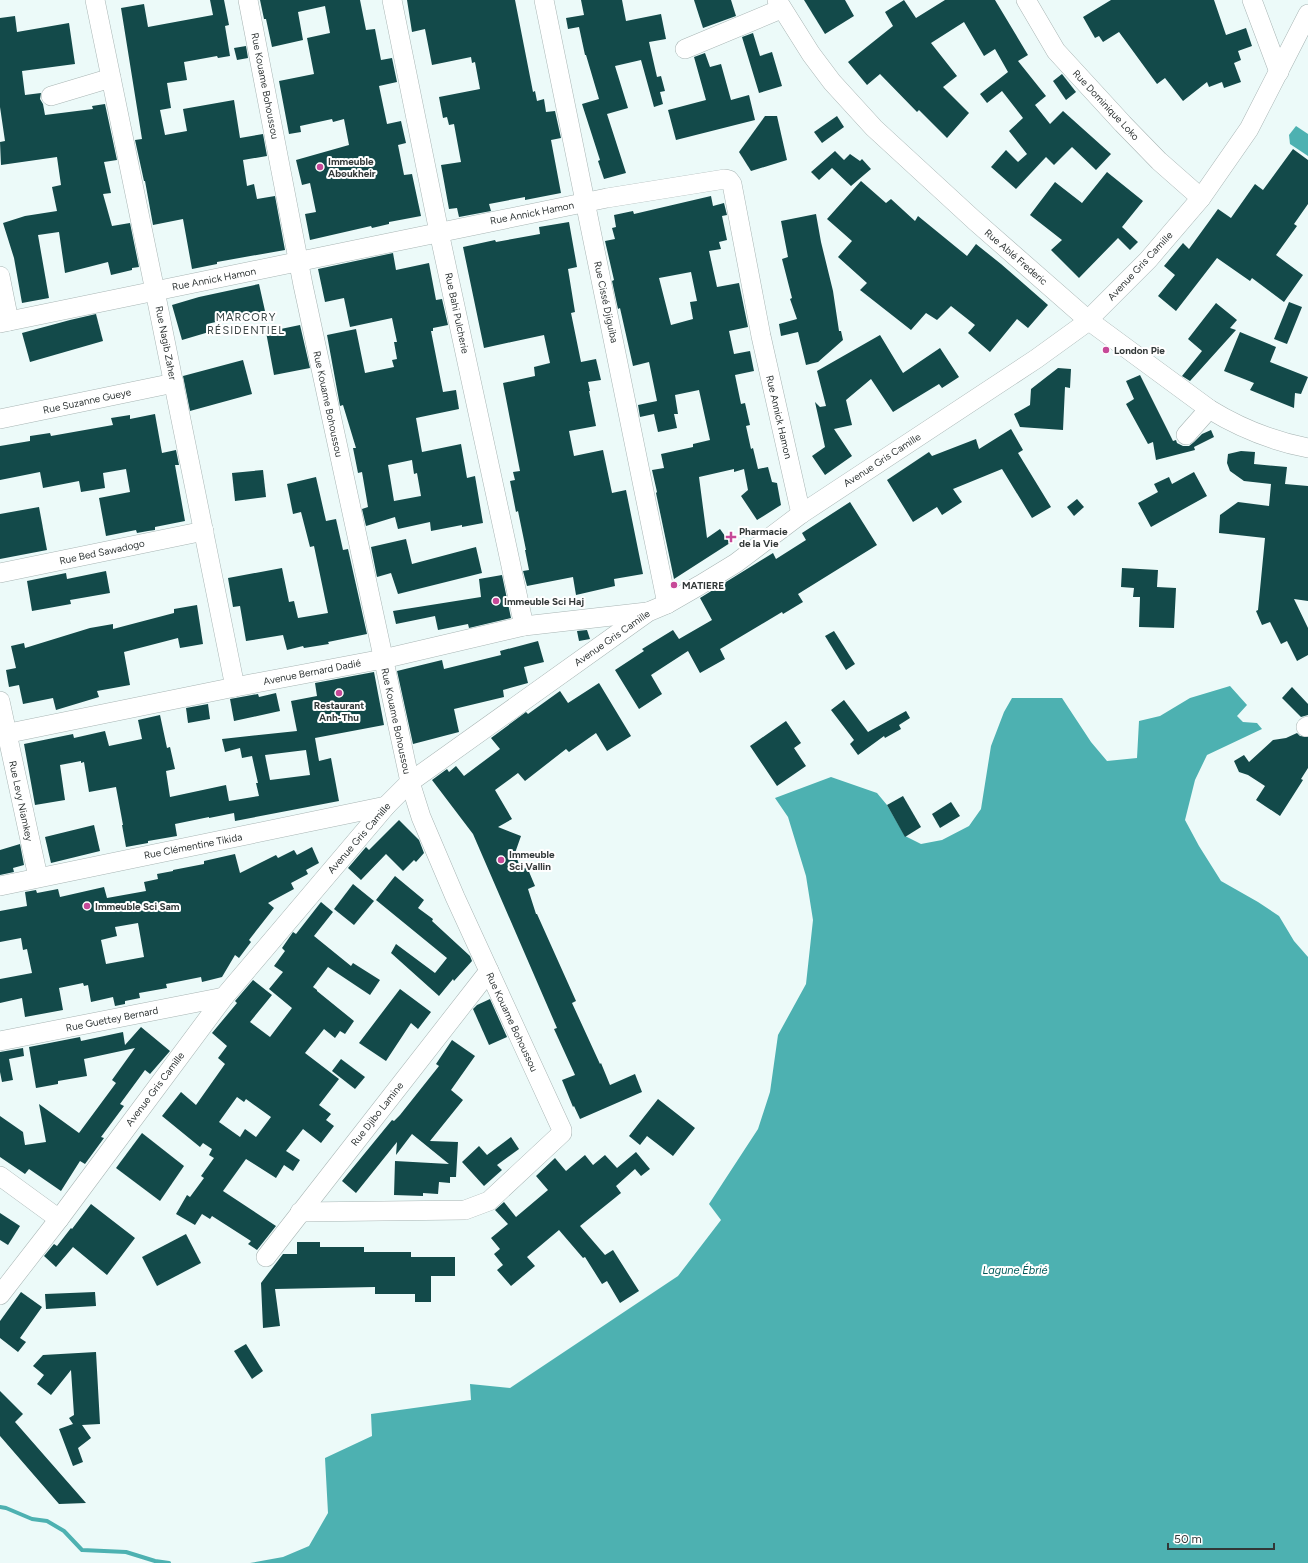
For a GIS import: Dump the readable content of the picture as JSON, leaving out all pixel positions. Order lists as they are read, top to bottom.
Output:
{
  "streets": {
    "street": [
      "Rue Kouame Bohoussou",
      "Rue Dominique Loko",
      "Rue Annick Hamon",
      "Rue Ablé Frederic",
      "Avenue Gris Camille",
      "Rue Cissé Djiguiba",
      "Rue Bahi Pulcherie",
      "Rue Nagib Zaher",
      "Rue Suzanne Gueye",
      "Rue Bed Sawadogo",
      "Avenue Bernard Dadié",
      "Rue Levy Niamkey",
      "Rue Clémentine Tikida",
      "Rue Guettey Bernard",
      "Rue Djibo Lamine"
    ]
  },
  "crossings": [
    ["Rue Kouame Bohoussou", "Rue Annick Hamon"],
    ["Rue Kouame Bohoussou", "Avenue Gris Camille"],
    ["Rue Kouame Bohoussou", "Avenue Bernard Dadié"],
    ["Rue Kouame Bohoussou", "Rue Djibo Lamine"],
    ["Rue Dominique Loko", "Avenue Gris Camille"],
    ["Rue Annick Hamon", "Avenue Gris Camille"],
    ["Rue Annick Hamon", "Rue Cissé Djiguiba"],
    ["Rue Annick Hamon", "Rue Bahi Pulcherie"],
    ["Rue Annick Hamon", "Rue Nagib Zaher"],
    ["Rue Ablé Frederic", "Avenue Gris Camille"],
    ["Avenue Gris Camille", "Rue Cissé Djiguiba"],
    ["Avenue Gris Camille", "Avenue Bernard Dadié"],
    ["Avenue Gris Camille", "Rue Clémentine Tikida"],
    ["Avenue Gris Camille", "Rue Guettey Bernard"],
    ["Rue Bahi Pulcherie", "Avenue Bernard Dadié"],
    ["Rue Nagib Zaher", "Rue Suzanne Gueye"],
    ["Rue Nagib Zaher", "Rue Bed Sawadogo"],
    ["Rue Nagib Zaher", "Avenue Bernard Dadié"],
    ["Avenue Bernard Dadié", "Rue Levy Niamkey"],
    ["Rue Levy Niamkey", "Rue Clémentine Tikida"]
  ],
  "districts": ["MARCORY RÉSIDENTIEL"],
  "water": ["Lagune Ébrié"],
  "places": {
    "other": [
      "Immeuble Aboukheir",
      "London Pie",
      "MATIERE",
      "Immeuble Sci Haj",
      "Restaurant Anh-Thu",
      "Immeuble Sci Vallin",
      "Immeuble Sci Sam"
    ],
    "health": ["Pharmacie de la Vie"]
  },
  "scale_bar": "50 m"
}
